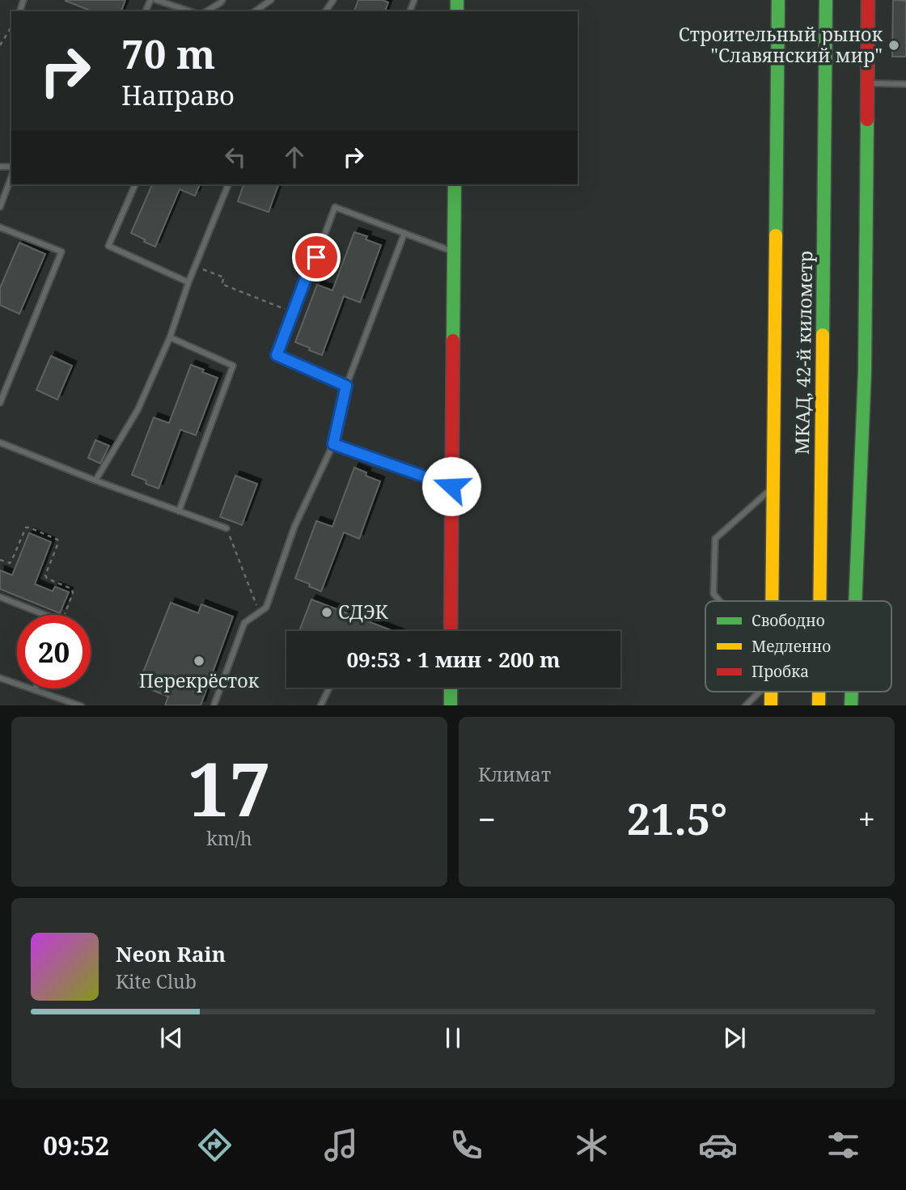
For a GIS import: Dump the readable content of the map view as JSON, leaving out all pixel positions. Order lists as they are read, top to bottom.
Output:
{
  "streets": {
    "main road": ["МКАД, 42-й километр"]
  },
  "places": ["Строительный рынок \"Славянский мир\"", "СДЭК", "Перекрёсток"],
  "legend": ["Свободно", "Медленно", "Пробка"],
  "page": {
    "turn": ["70 m", "Направо"],
    "limit": "20",
    "trip": "09:53 · 1 мин · 200 m",
    "tile": [
      ["17", "km/h"],
      "Климат"
    ],
    "heat": ["−", "21.5°", "+"],
    "song": ["Neon Rain", "Kite Club"],
    "tabs": "09:52"
  }
}
